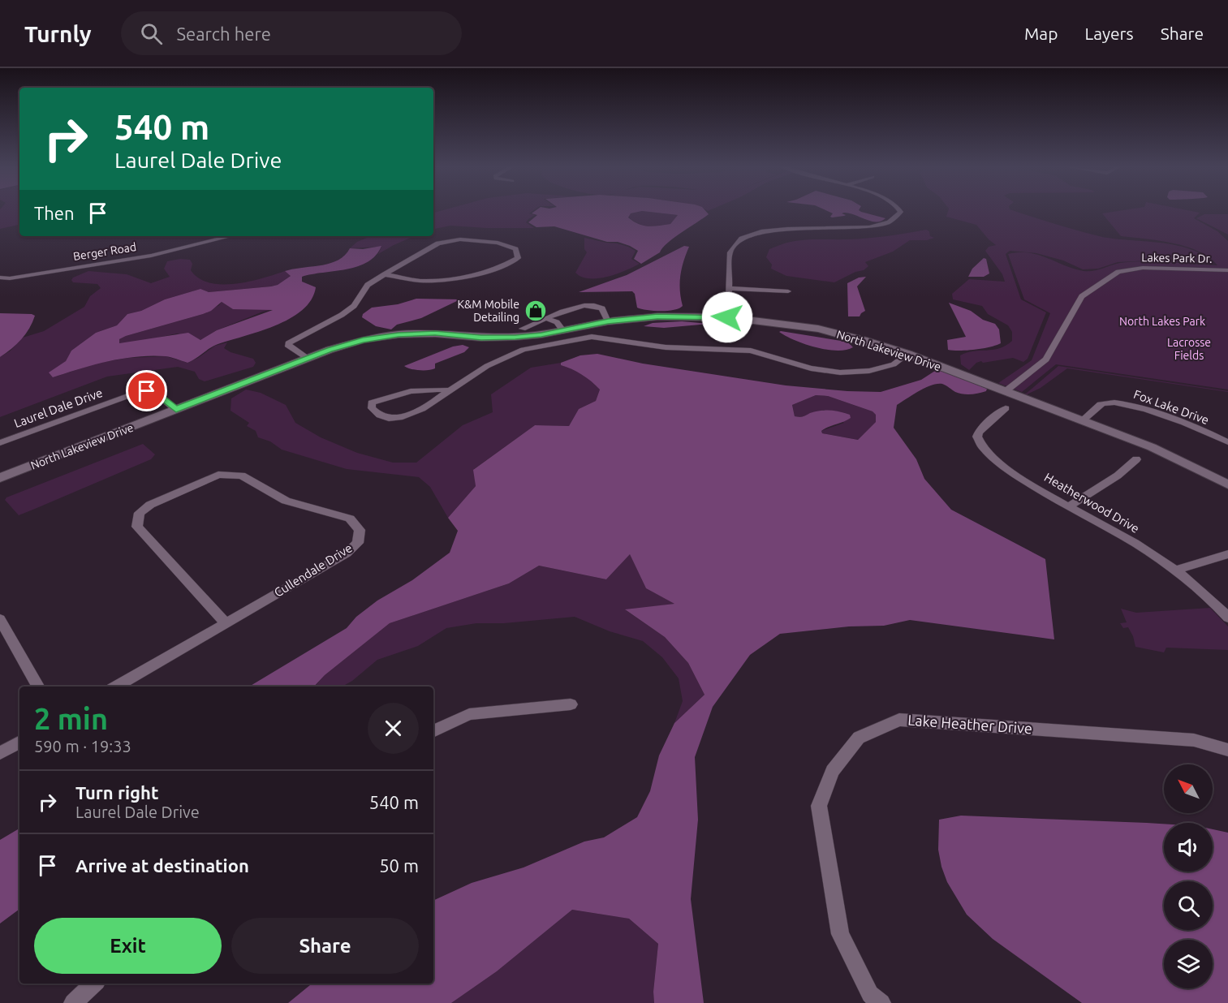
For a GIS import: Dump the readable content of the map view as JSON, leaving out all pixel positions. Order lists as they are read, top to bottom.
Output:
{
  "streets": {
    "street": [
      "Berger Road",
      "Lakes Park Dr.",
      "North Lakeview Drive",
      "Fox Lake Drive",
      "Laurel Dale Drive",
      "Heatherwood Drive",
      "Cullendale Drive",
      "Lake Heather Drive"
    ]
  },
  "crossings": [
    ["Lakes Park Dr.", "North Lakeview Drive"],
    ["North Lakeview Drive", "Fox Lake Drive"],
    ["North Lakeview Drive", "Laurel Dale Drive"]
  ],
  "parks": ["North Lakes Park", "Lacrosse Fields"],
  "places": {
    "shop": ["K&M Mobile Detailing"]
  },
  "north": "top left",
  "page": {
    "header": "Turnly",
    "search": "Search here",
    "nav": ["Map", "Layers", "Share"],
    "turn": ["540 m", "Laurel Dale Drive"],
    "then": "Then",
    "heading": ["2 min", "590 m · 19:33"],
    "list": [
      {
        "name": "Turn right",
        "note": "Laurel Dale Drive",
        "value": "540 m"
      },
      {
        "name": "Arrive at destination",
        "value": "50 m"
      }
    ],
    "buttons": ["Exit", "Share"]
  }
}
